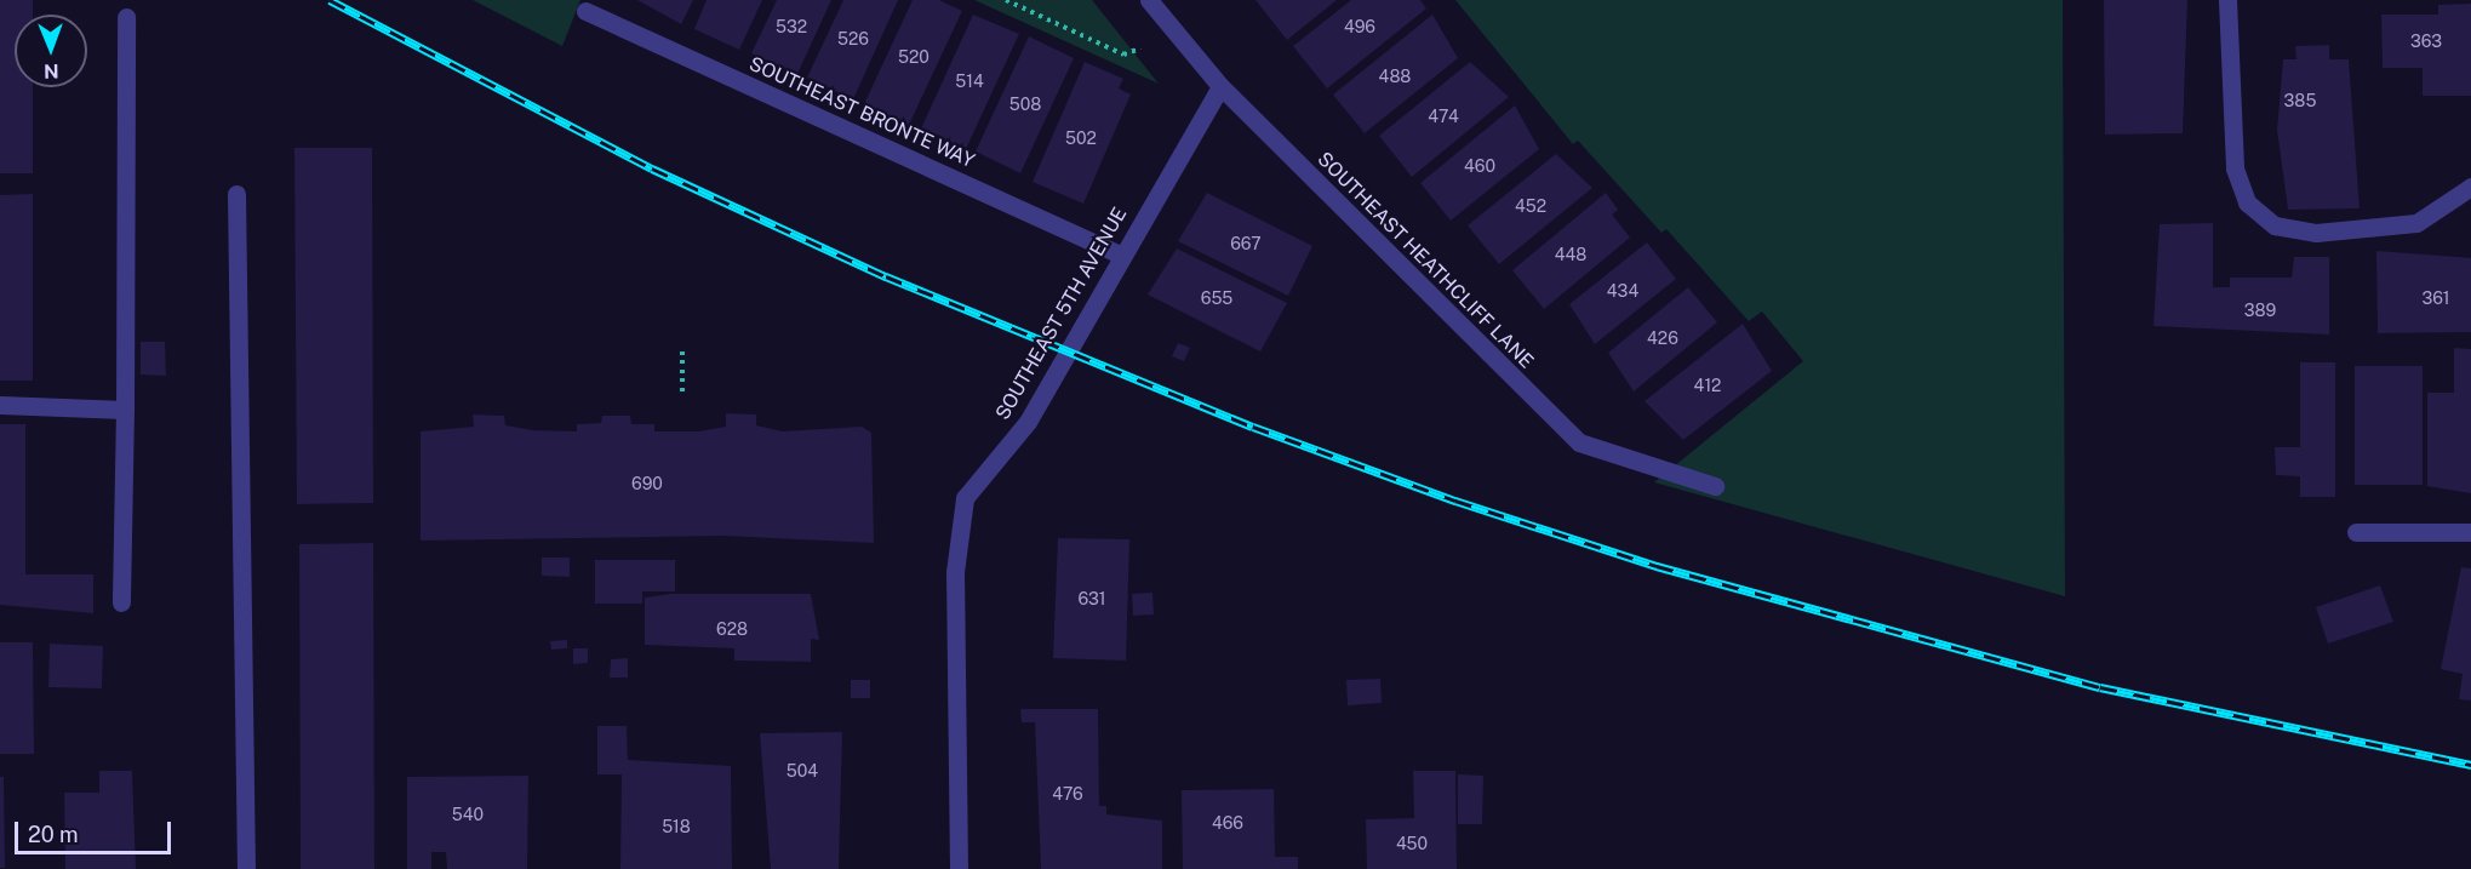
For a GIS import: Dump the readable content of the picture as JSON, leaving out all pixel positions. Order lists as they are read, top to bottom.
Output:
{
  "streets": {
    "street": ["SOUTHEAST BRONTE WAY", "SOUTHEAST HEATHCLIFF LANE", "SOUTHEAST 5TH AVENUE"]
  },
  "crossings": [
    ["SOUTHEAST BRONTE WAY", "SOUTHEAST 5TH AVENUE"],
    ["SOUTHEAST HEATHCLIFF LANE", "SOUTHEAST 5TH AVENUE"]
  ],
  "house_numbers": [
    "532",
    "496",
    "526",
    "363",
    "520",
    "488",
    "514",
    "385",
    "508",
    "474",
    "502",
    "460",
    "452",
    "667",
    "448",
    "434",
    "655",
    "361",
    "389",
    "426",
    "412",
    "690",
    "631",
    "628",
    "504",
    "476",
    "540",
    "466",
    "518",
    "450"
  ],
  "scale_bar": "20 m",
  "north": "bottom"
}
